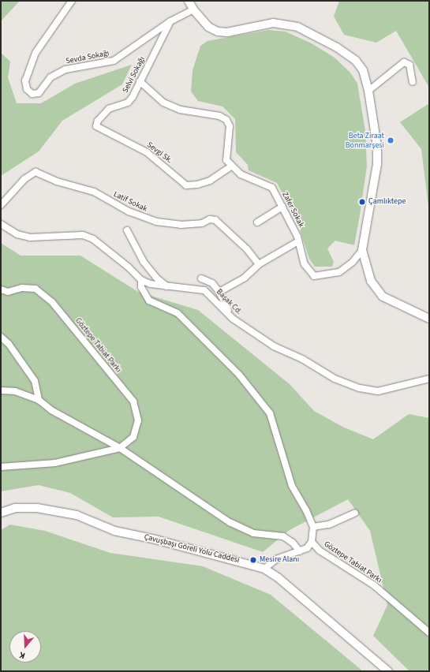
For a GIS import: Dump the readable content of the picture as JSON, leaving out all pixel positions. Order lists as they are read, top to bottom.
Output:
{
  "streets": {
    "main road": ["Çavuşbaşı Göreli Yolu Caddesi"],
    "street": [
      "Sevda Sokağı",
      "Selvi Sokağı",
      "Sevgi Sk.",
      "Latif Sokak",
      "Zafer Sokak",
      "Başak Cd.",
      "Göztepe Tabiat Parkı"
    ]
  },
  "crossings": [
    ["Sevda Sokağı", "Selvi Sokağı"],
    ["Selvi Sokağı", "Sevgi Sk."],
    ["Sevgi Sk.", "Zafer Sokak"]
  ],
  "places": ["Beta Ziraat Bonmarşesi", "Çamlıktepe", "Mesire Alanı"],
  "north": "bottom"
}
